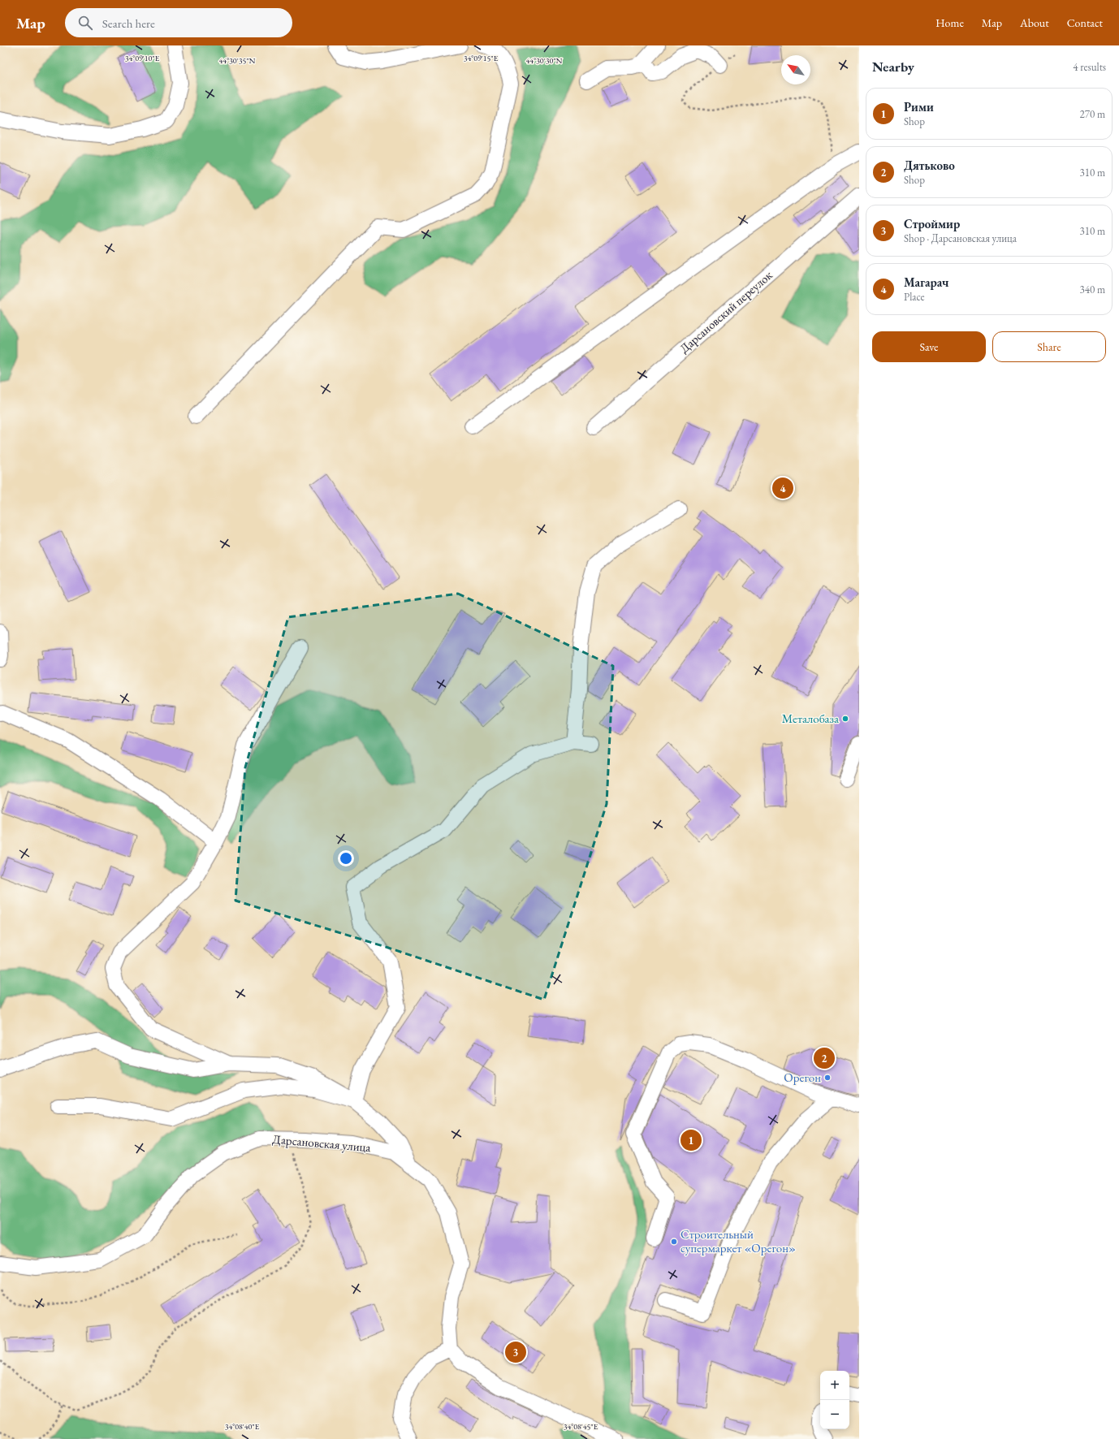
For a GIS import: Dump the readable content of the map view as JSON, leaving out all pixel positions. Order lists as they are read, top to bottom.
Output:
{
  "streets": {
    "street": ["Дарсановский переулок", "Дарсановская улица"]
  },
  "places": ["Металобаза", "Орегон", "Строительный супермаркет «Орегон»"],
  "north": "top left",
  "page": {
    "header": "Map",
    "search": "Search here",
    "nav": [
      "Home",
      "Map",
      "About",
      "Contact"
    ],
    "heading": ["Nearby", "4 results"],
    "list": [
      {
        "mark": "1",
        "name": "Рими",
        "note": "Shop",
        "value": "270 m"
      },
      {
        "mark": "2",
        "name": "Дятьково",
        "note": "Shop",
        "value": "310 m"
      },
      {
        "mark": "3",
        "name": "Строймир",
        "note": "Shop · Дарсановская улица",
        "value": "310 m"
      },
      {
        "mark": "4",
        "name": "Магарач",
        "note": "Place",
        "value": "340 m"
      }
    ],
    "buttons": ["Save", "Share"],
    "pins": [
      "4",
      "2",
      "1",
      "3"
    ],
    "map_buttons": ["+", "−"]
  },
  "coordinates": [
    "34°09'10\"E",
    "34°09'15\"E",
    "44°30'35\"N",
    "44°30'30\"N",
    "34°08'40\"E",
    "34°08'45\"E"
  ]
}
